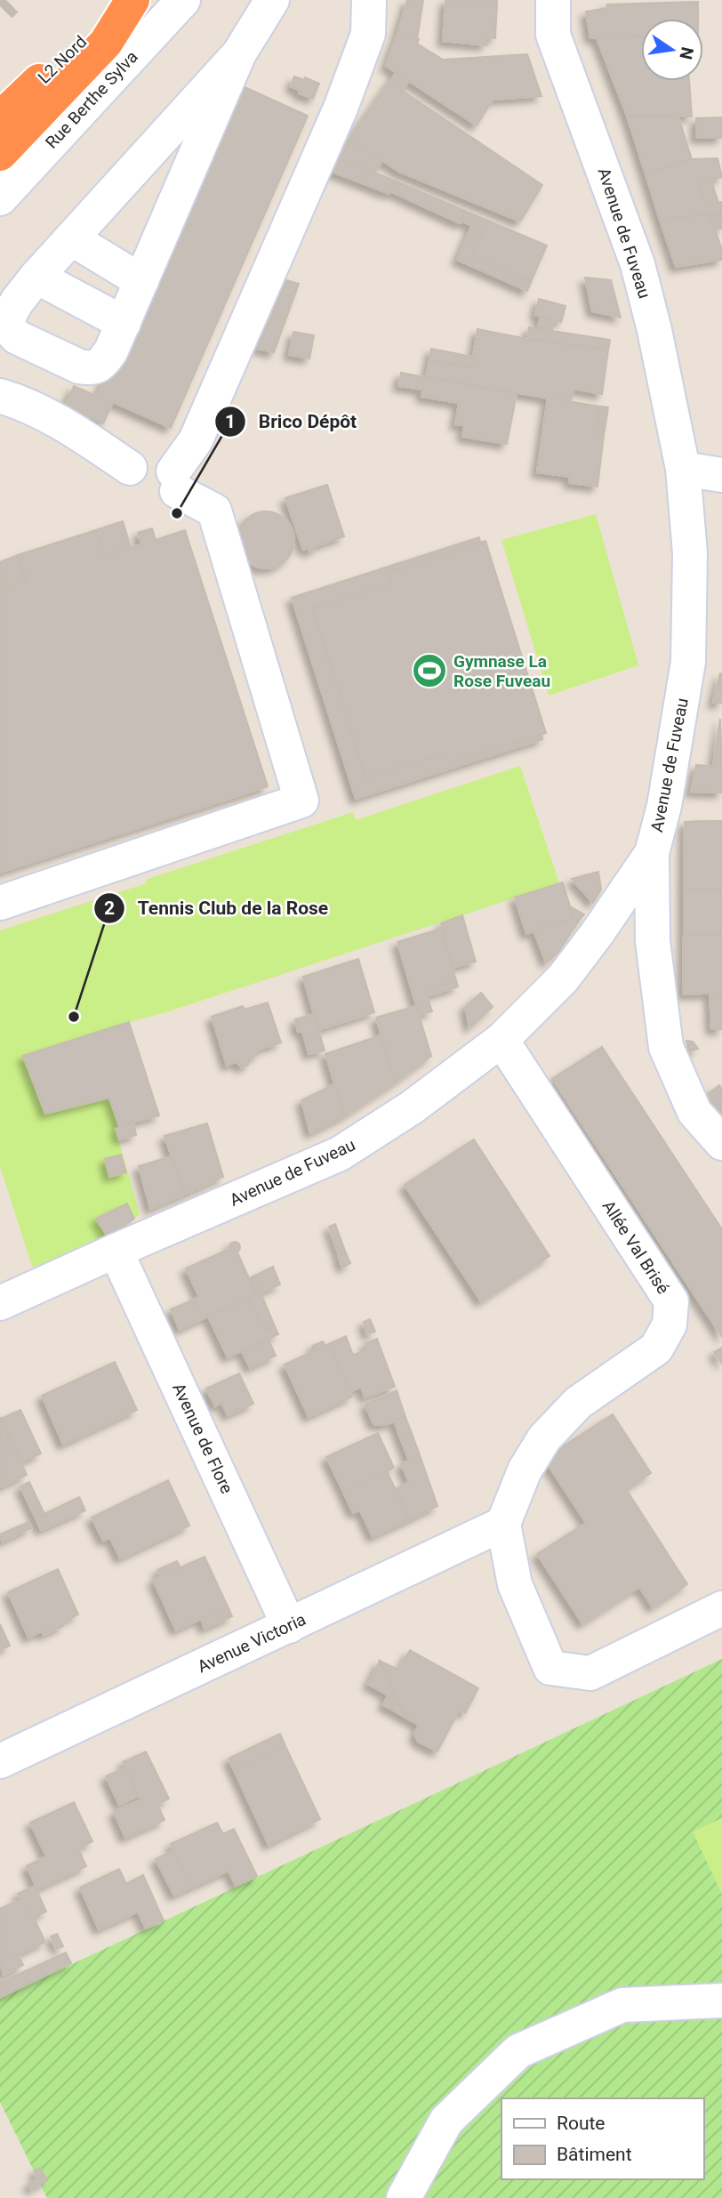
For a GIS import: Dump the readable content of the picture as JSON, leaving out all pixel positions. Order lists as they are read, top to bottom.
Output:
{
  "streets": {
    "highway": ["L2 Nord"],
    "street": [
      "Rue Berthe Sylva",
      "Avenue de Fuveau",
      "Allée Val Brisé",
      "Avenue de Flore",
      "Avenue Victoria"
    ]
  },
  "crossings": [
    ["Avenue de Fuveau", "Allée Val Brisé"],
    ["Avenue de Fuveau", "Avenue de Flore"],
    ["Allée Val Brisé", "Avenue Victoria"],
    ["Avenue de Flore", "Avenue Victoria"]
  ],
  "places": {
    "other": ["Brico Dépôt", "Tennis Club de la Rose"],
    "sports": ["Gymnase La Rose Fuveau"]
  },
  "legend": ["Route", "Bâtiment"],
  "north": "right"
}
